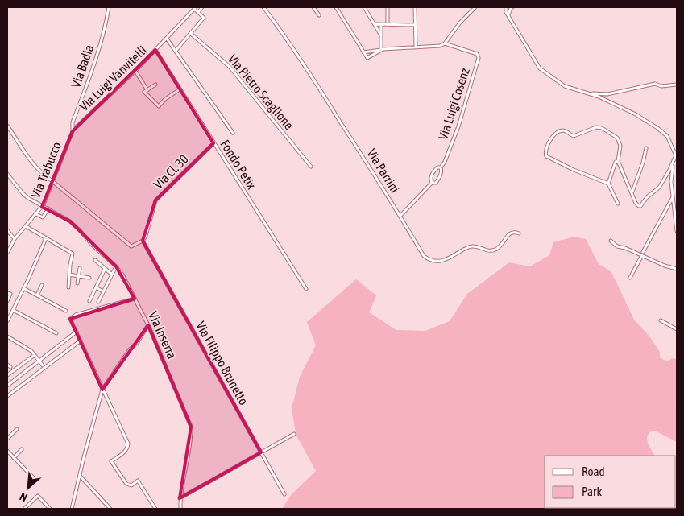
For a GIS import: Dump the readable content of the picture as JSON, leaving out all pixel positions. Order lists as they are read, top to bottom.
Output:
{
  "streets": {
    "street": [
      "Via Badia",
      "Via Luigi Vanvitelli",
      "Via Pietro Scaglione",
      "Via Luigi Cosenz",
      "Fondo Petix",
      "Via Trabucco",
      "Via Parrini",
      "Via Cl. 30",
      "Via Inserra",
      "Via Filippo Brunetto"
    ]
  },
  "crossings": [
    ["Via Badia", "Via Luigi Vanvitelli"],
    ["Via Badia", "Via Trabucco"],
    ["Via Luigi Vanvitelli", "Fondo Petix"],
    ["Via Luigi Vanvitelli", "Via Trabucco"],
    ["Via Luigi Cosenz", "Via Parrini"],
    ["Fondo Petix", "Via Cl. 30"],
    ["Via Trabucco", "Via Inserra"],
    ["Via Cl. 30", "Via Filippo Brunetto"]
  ],
  "legend": ["Road", "Park"],
  "north": "bottom left"
}
